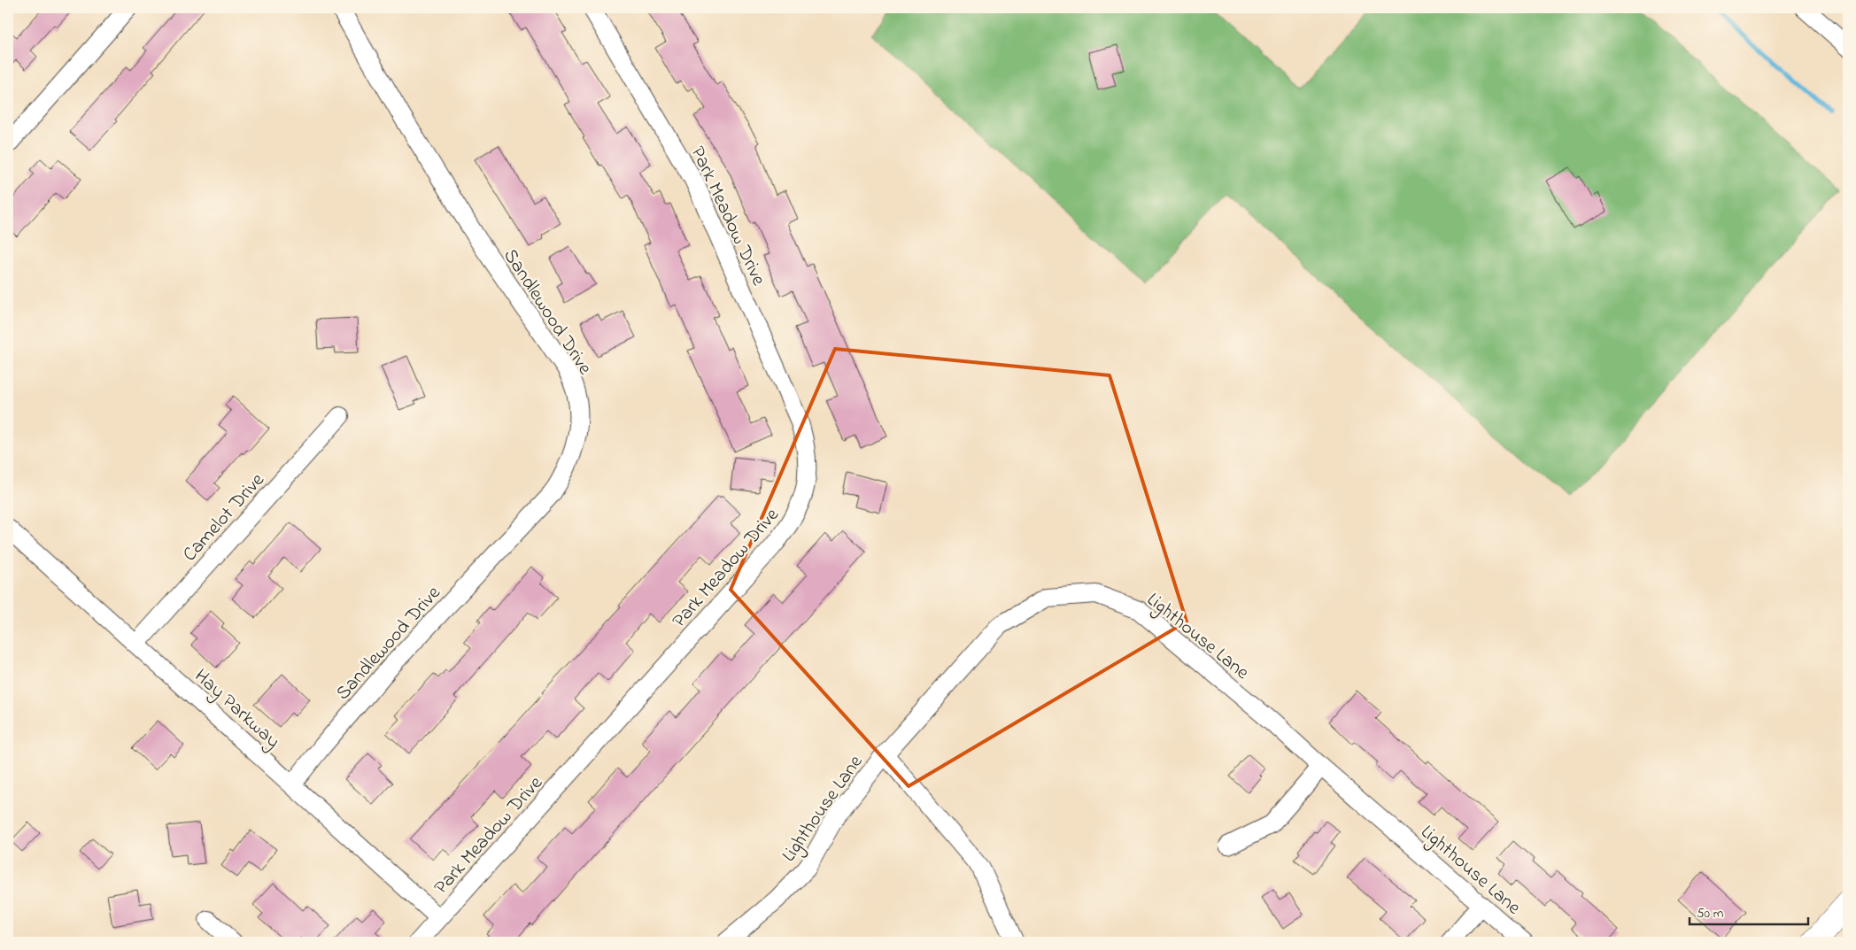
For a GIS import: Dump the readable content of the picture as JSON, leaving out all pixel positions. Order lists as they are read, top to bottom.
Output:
{
  "streets": {
    "street": [
      "Park Meadow Drive",
      "Sandlewood Drive",
      "Camelot Drive",
      "Lighthouse Lane",
      "Hay Parkway"
    ]
  },
  "crossings": [
    ["Park Meadow Drive", "Hay Parkway"],
    ["Sandlewood Drive", "Hay Parkway"],
    ["Camelot Drive", "Hay Parkway"]
  ],
  "scale_bar": "50 m"
}
